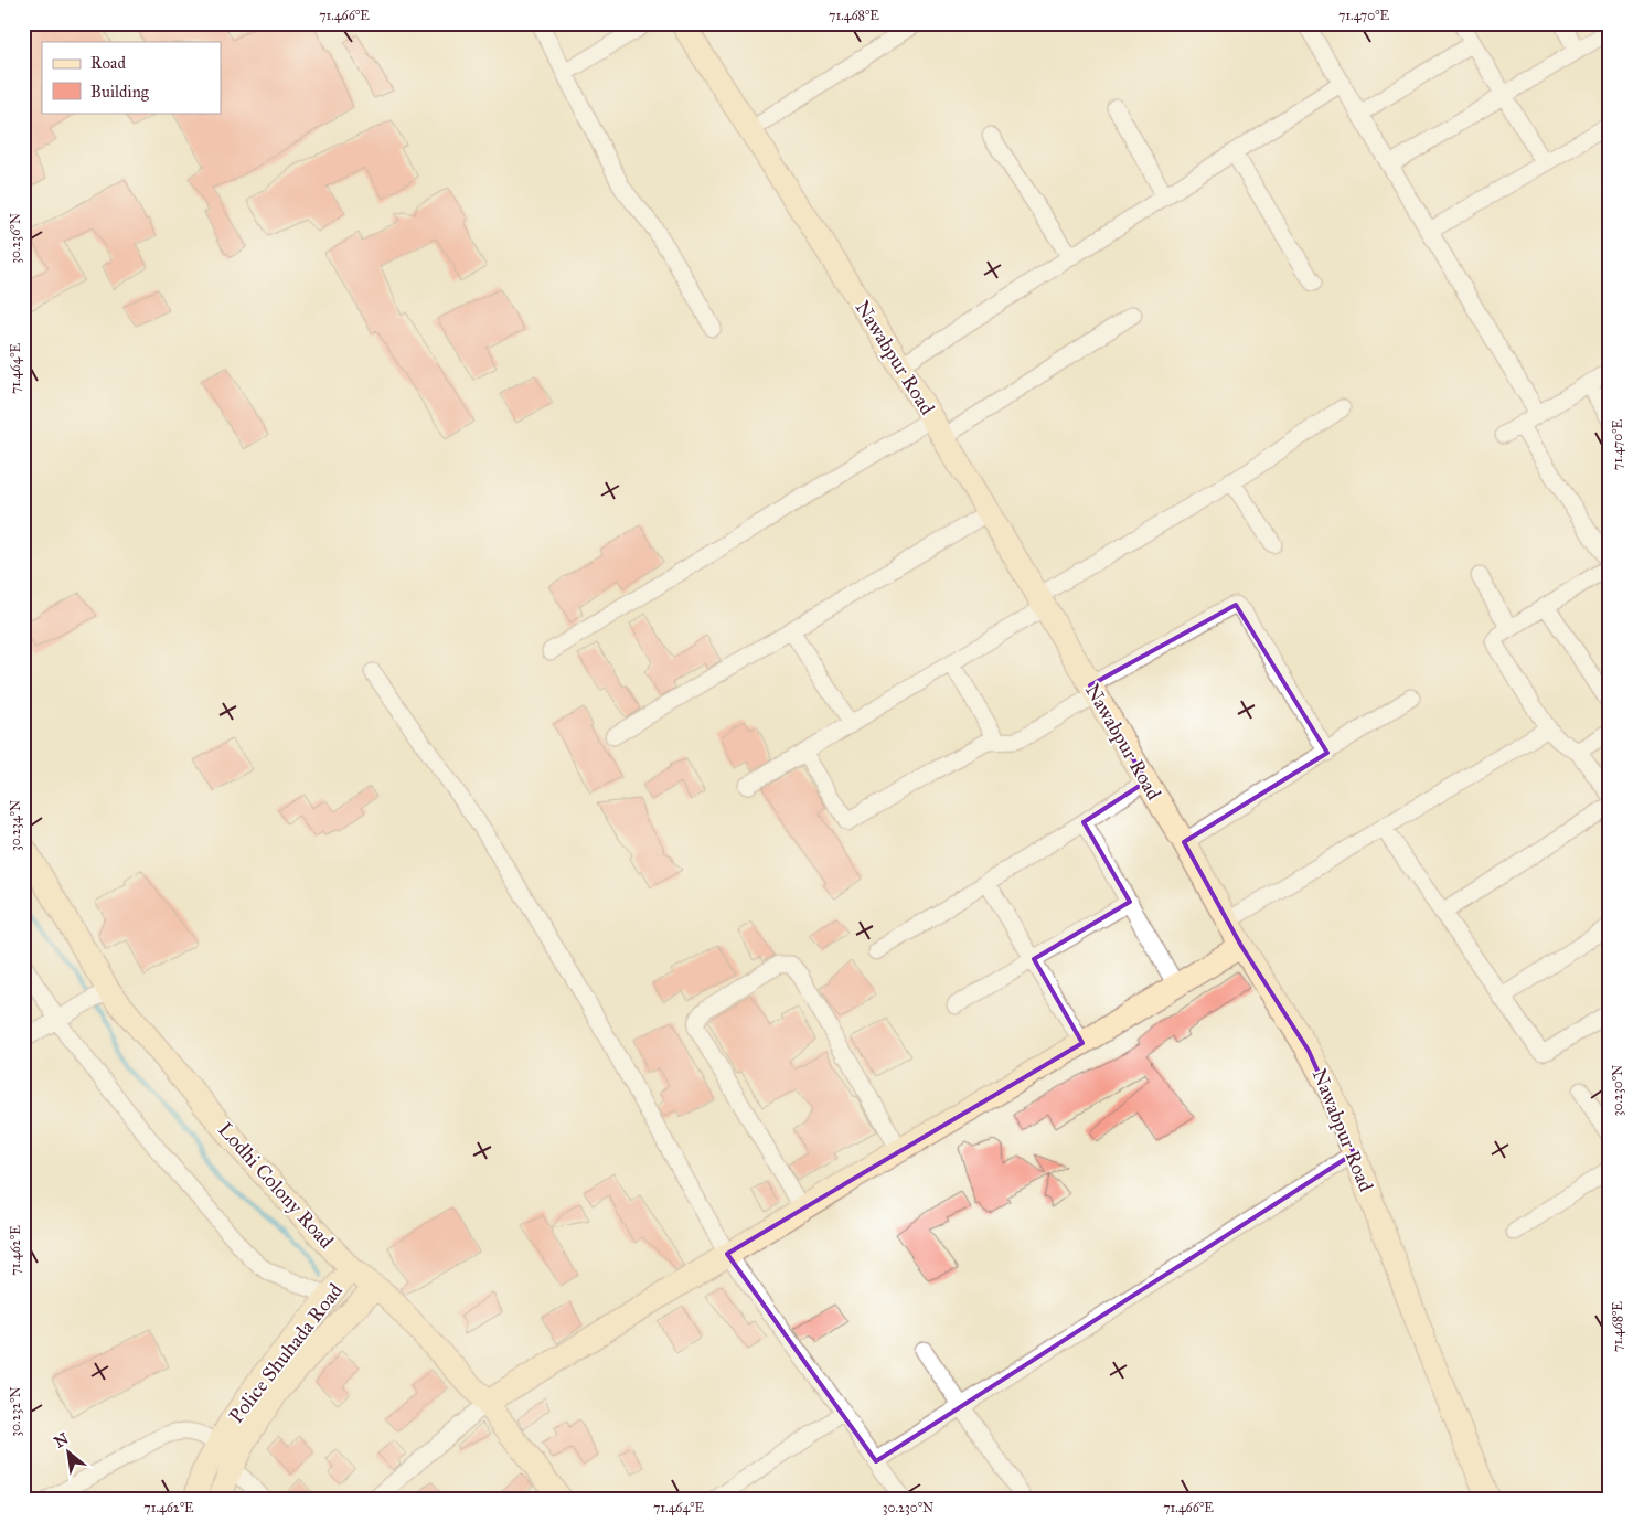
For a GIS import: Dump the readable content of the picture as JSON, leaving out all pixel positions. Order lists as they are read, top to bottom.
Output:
{
  "streets": {
    "street": ["Nawabpur Road", "Lodhi Colony Road", "Police Shuhada Road"]
  },
  "crossings": [
    ["Lodhi Colony Road", "Police Shuhada Road"]
  ],
  "legend": ["Road", "Building"],
  "north": "top left",
  "coordinates": [
    "71.466°E",
    "71.468°E",
    "71.470°E",
    "30.236°N",
    "71.464°E",
    "30.234°N",
    "30.230°N",
    "71.462°E",
    "30.232°N"
  ]
}
